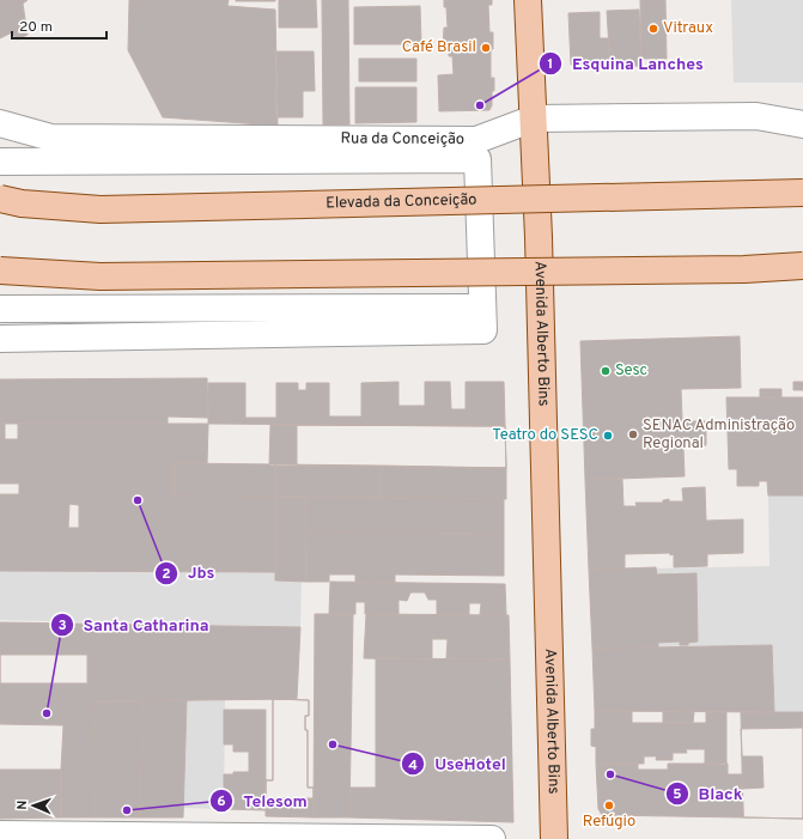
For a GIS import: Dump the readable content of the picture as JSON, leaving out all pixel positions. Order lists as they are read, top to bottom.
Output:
{
  "streets": {
    "main road": ["Elevada da Conceição", "Avenida Alberto Bins"],
    "street": ["Rua da Conceição"]
  },
  "crossings": [
    ["Rua da Conceição", "Avenida Alberto Bins"]
  ],
  "places": [
    "Vitraux",
    "Café Brasil",
    "Esquina Lanches",
    "Sesc",
    "SENAC Administração Regional",
    "Teatro do SESC",
    "Jbs",
    "Santa Catharina",
    "UseHotel",
    "Black",
    "Refúgio",
    "Telesom"
  ],
  "scale_bar": "20 m",
  "north": "left"
}
